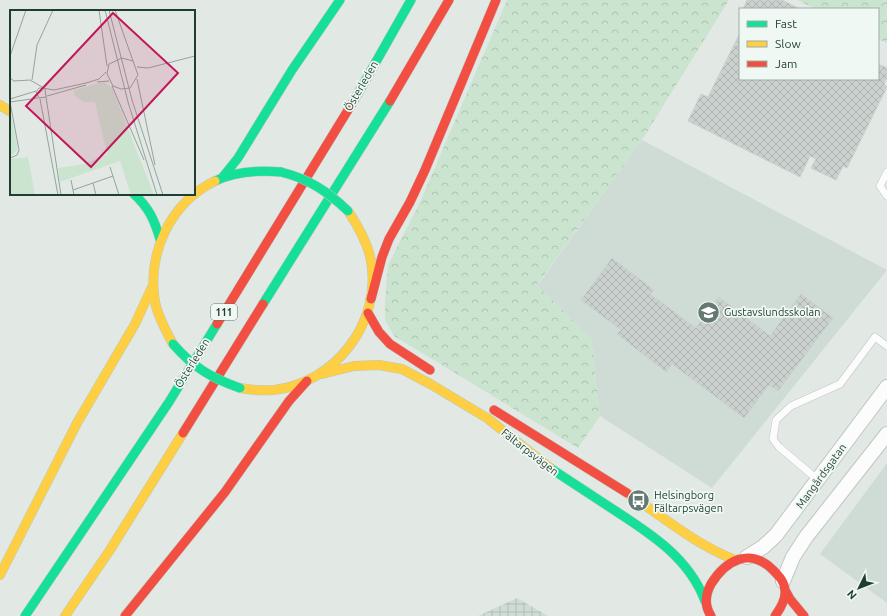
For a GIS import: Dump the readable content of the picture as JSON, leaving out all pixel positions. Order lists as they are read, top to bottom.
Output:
{
  "streets": {
    "main road": ["Österleden", "111", "Fältarpsvägen"],
    "street": ["Mangårdsgatan"]
  },
  "crossings": [
    ["Fältarpsvägen", "Mangårdsgatan"]
  ],
  "places": {
    "school or university": ["Gustavslundsskolan"],
    "bus stop": ["Helsingborg Fältarpsvägen"]
  },
  "legend": ["Fast", "Slow", "Jam"],
  "north": "bottom left"
}
